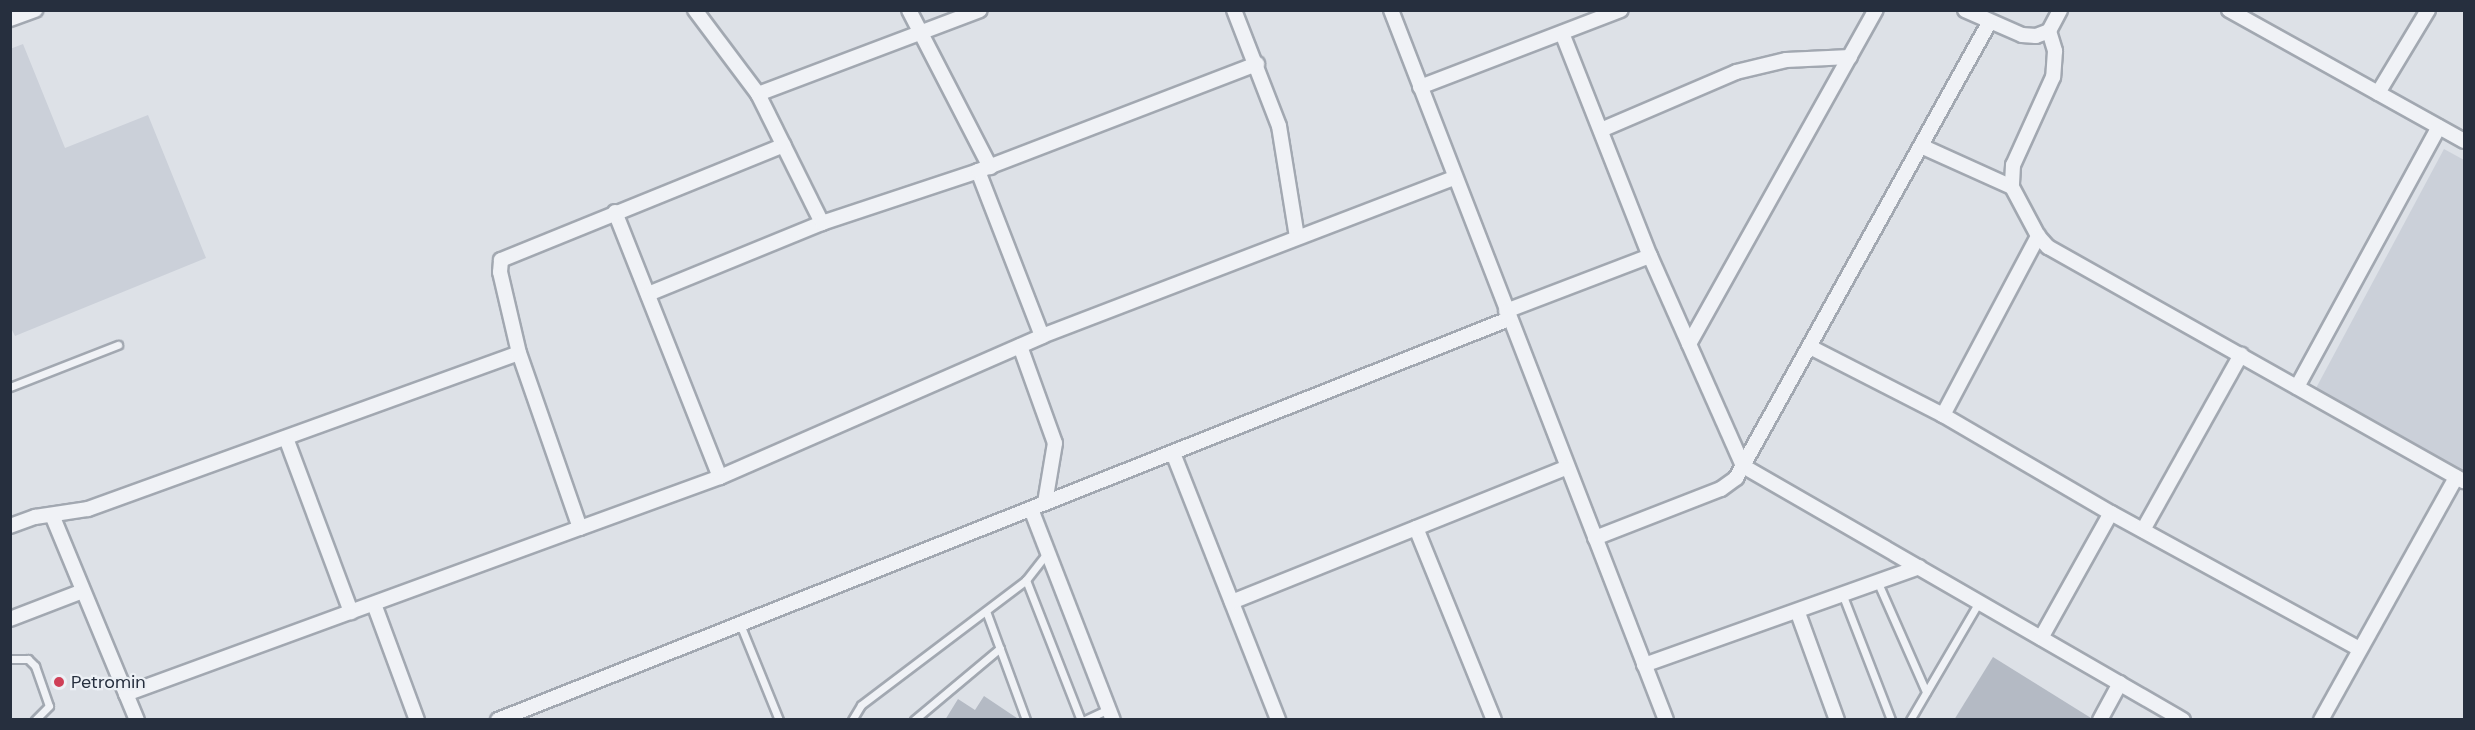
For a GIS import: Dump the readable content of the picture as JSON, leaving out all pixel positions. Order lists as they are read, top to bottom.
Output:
{
  "places": ["Petromin"]
}
